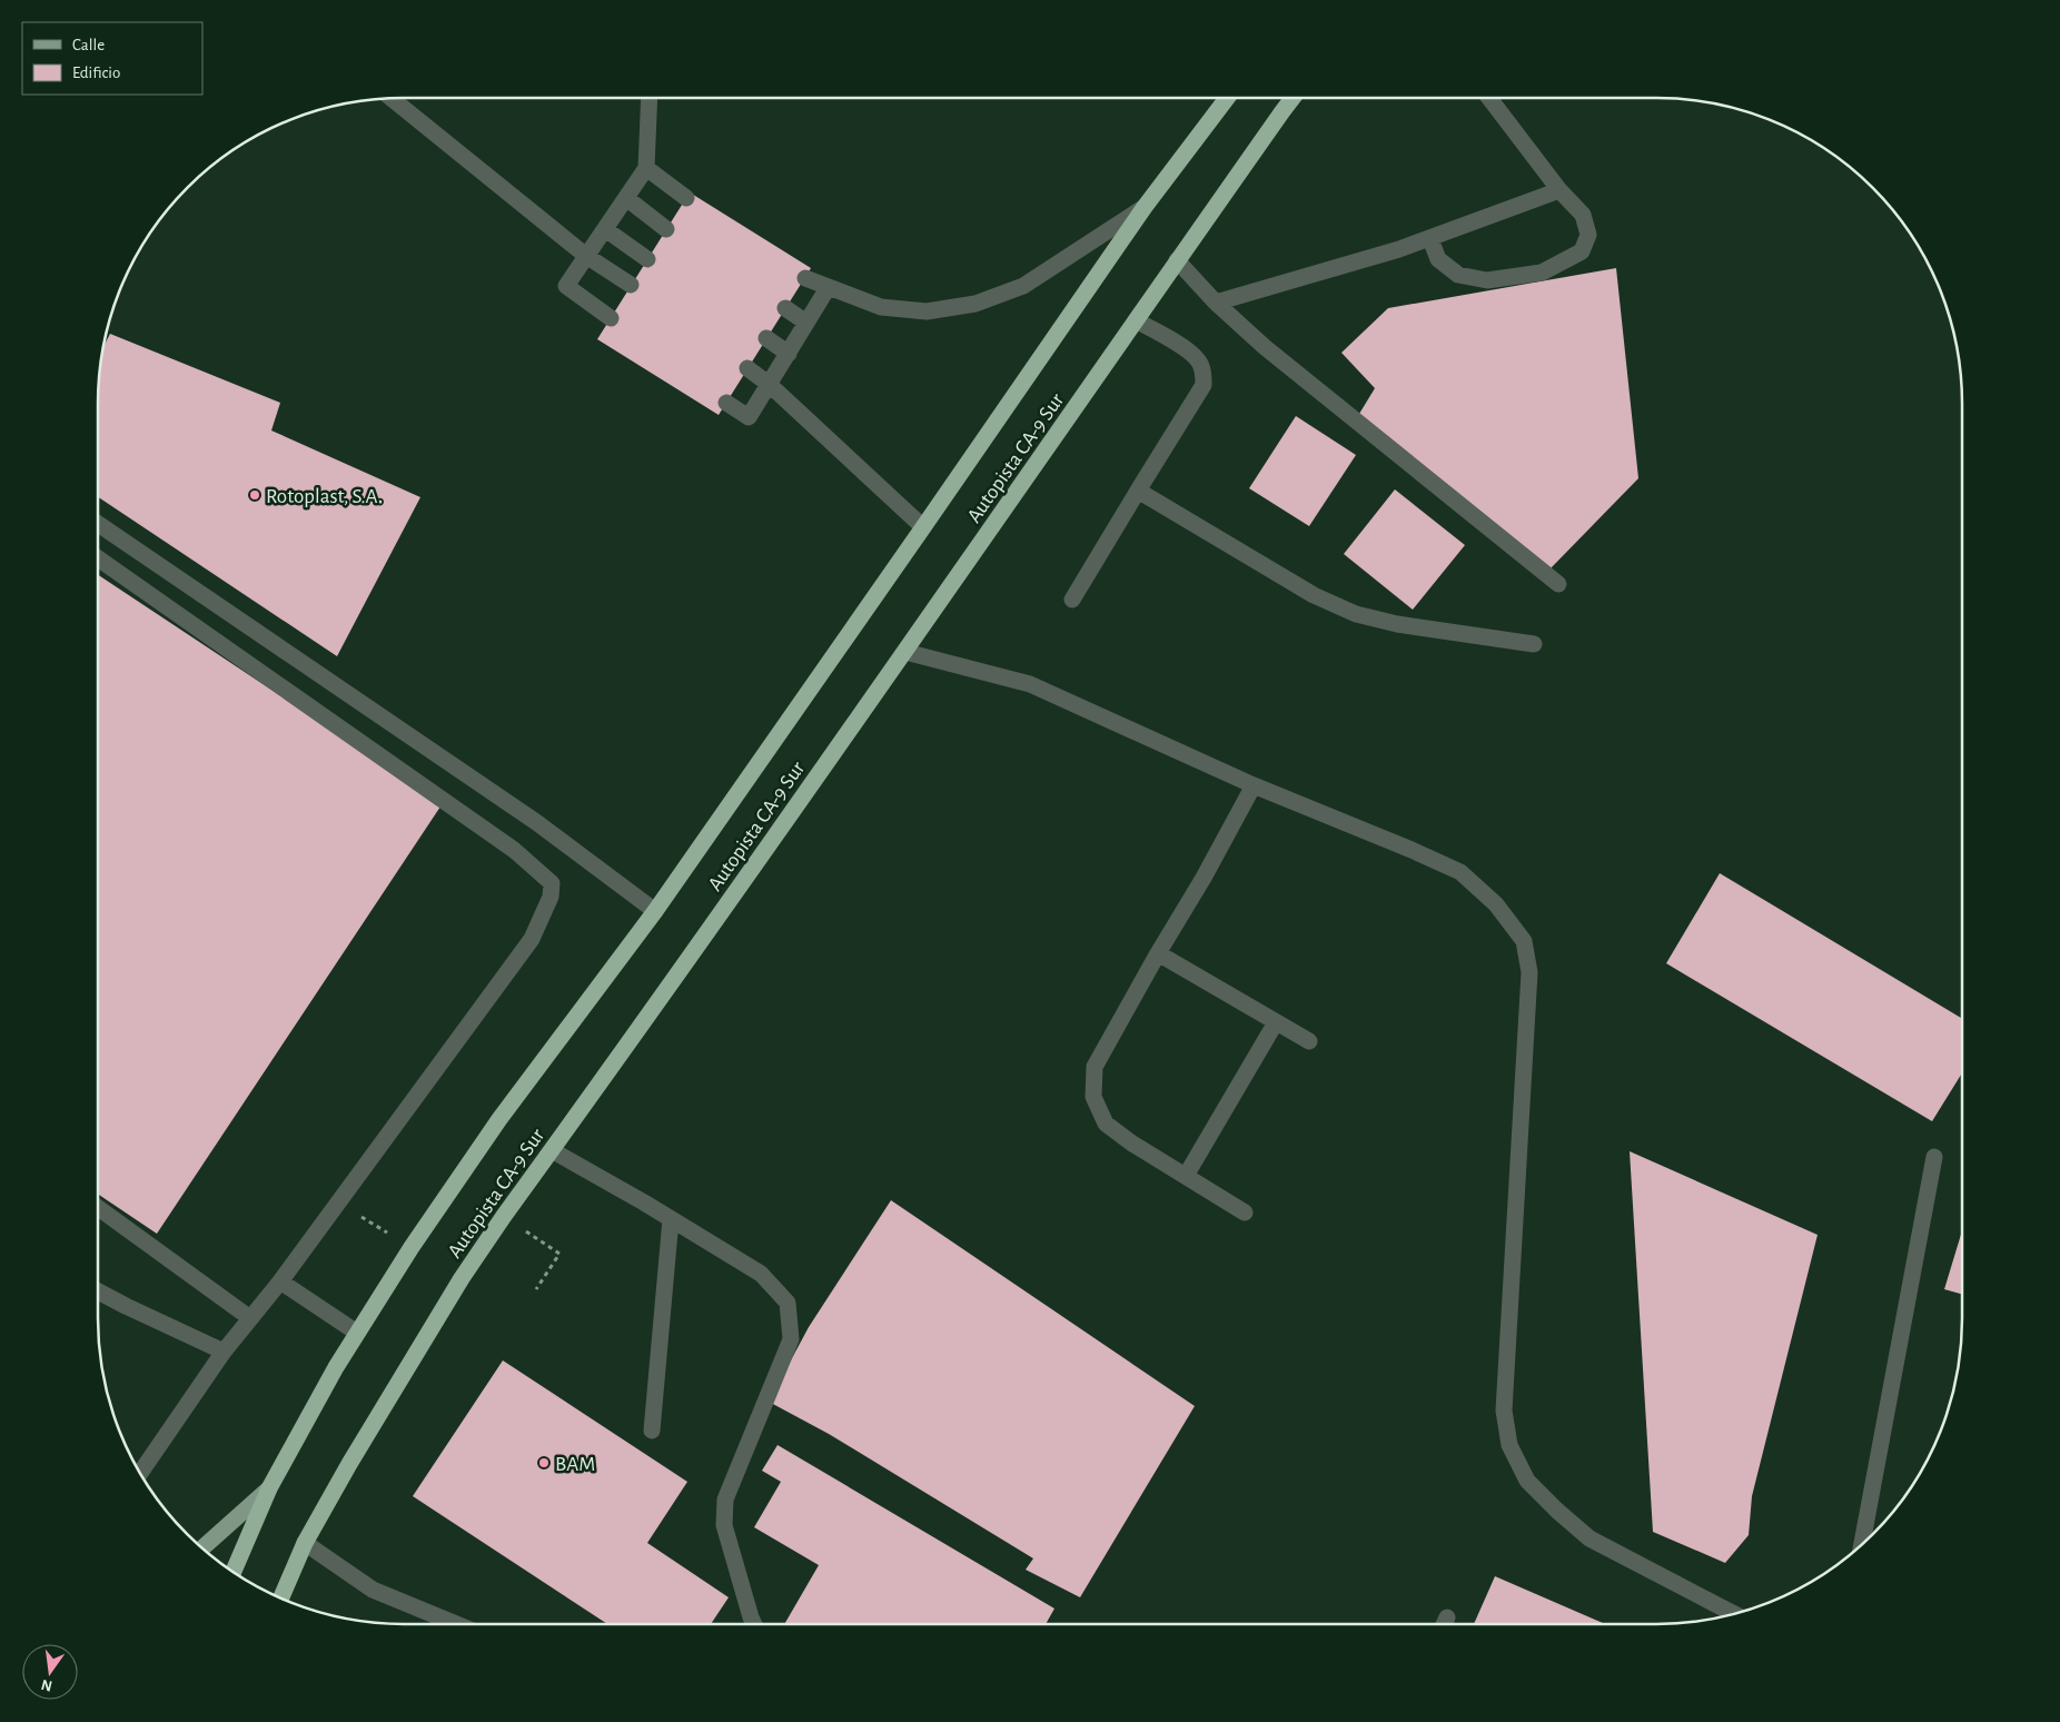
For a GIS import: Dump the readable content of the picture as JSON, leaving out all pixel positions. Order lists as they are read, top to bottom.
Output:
{
  "streets": {
    "highway": ["Autopista CA-9 Sur"]
  },
  "places": ["Rotoplast, S.A.", "BAM"],
  "legend": ["Calle", "Edificio"],
  "north": "bottom"
}
